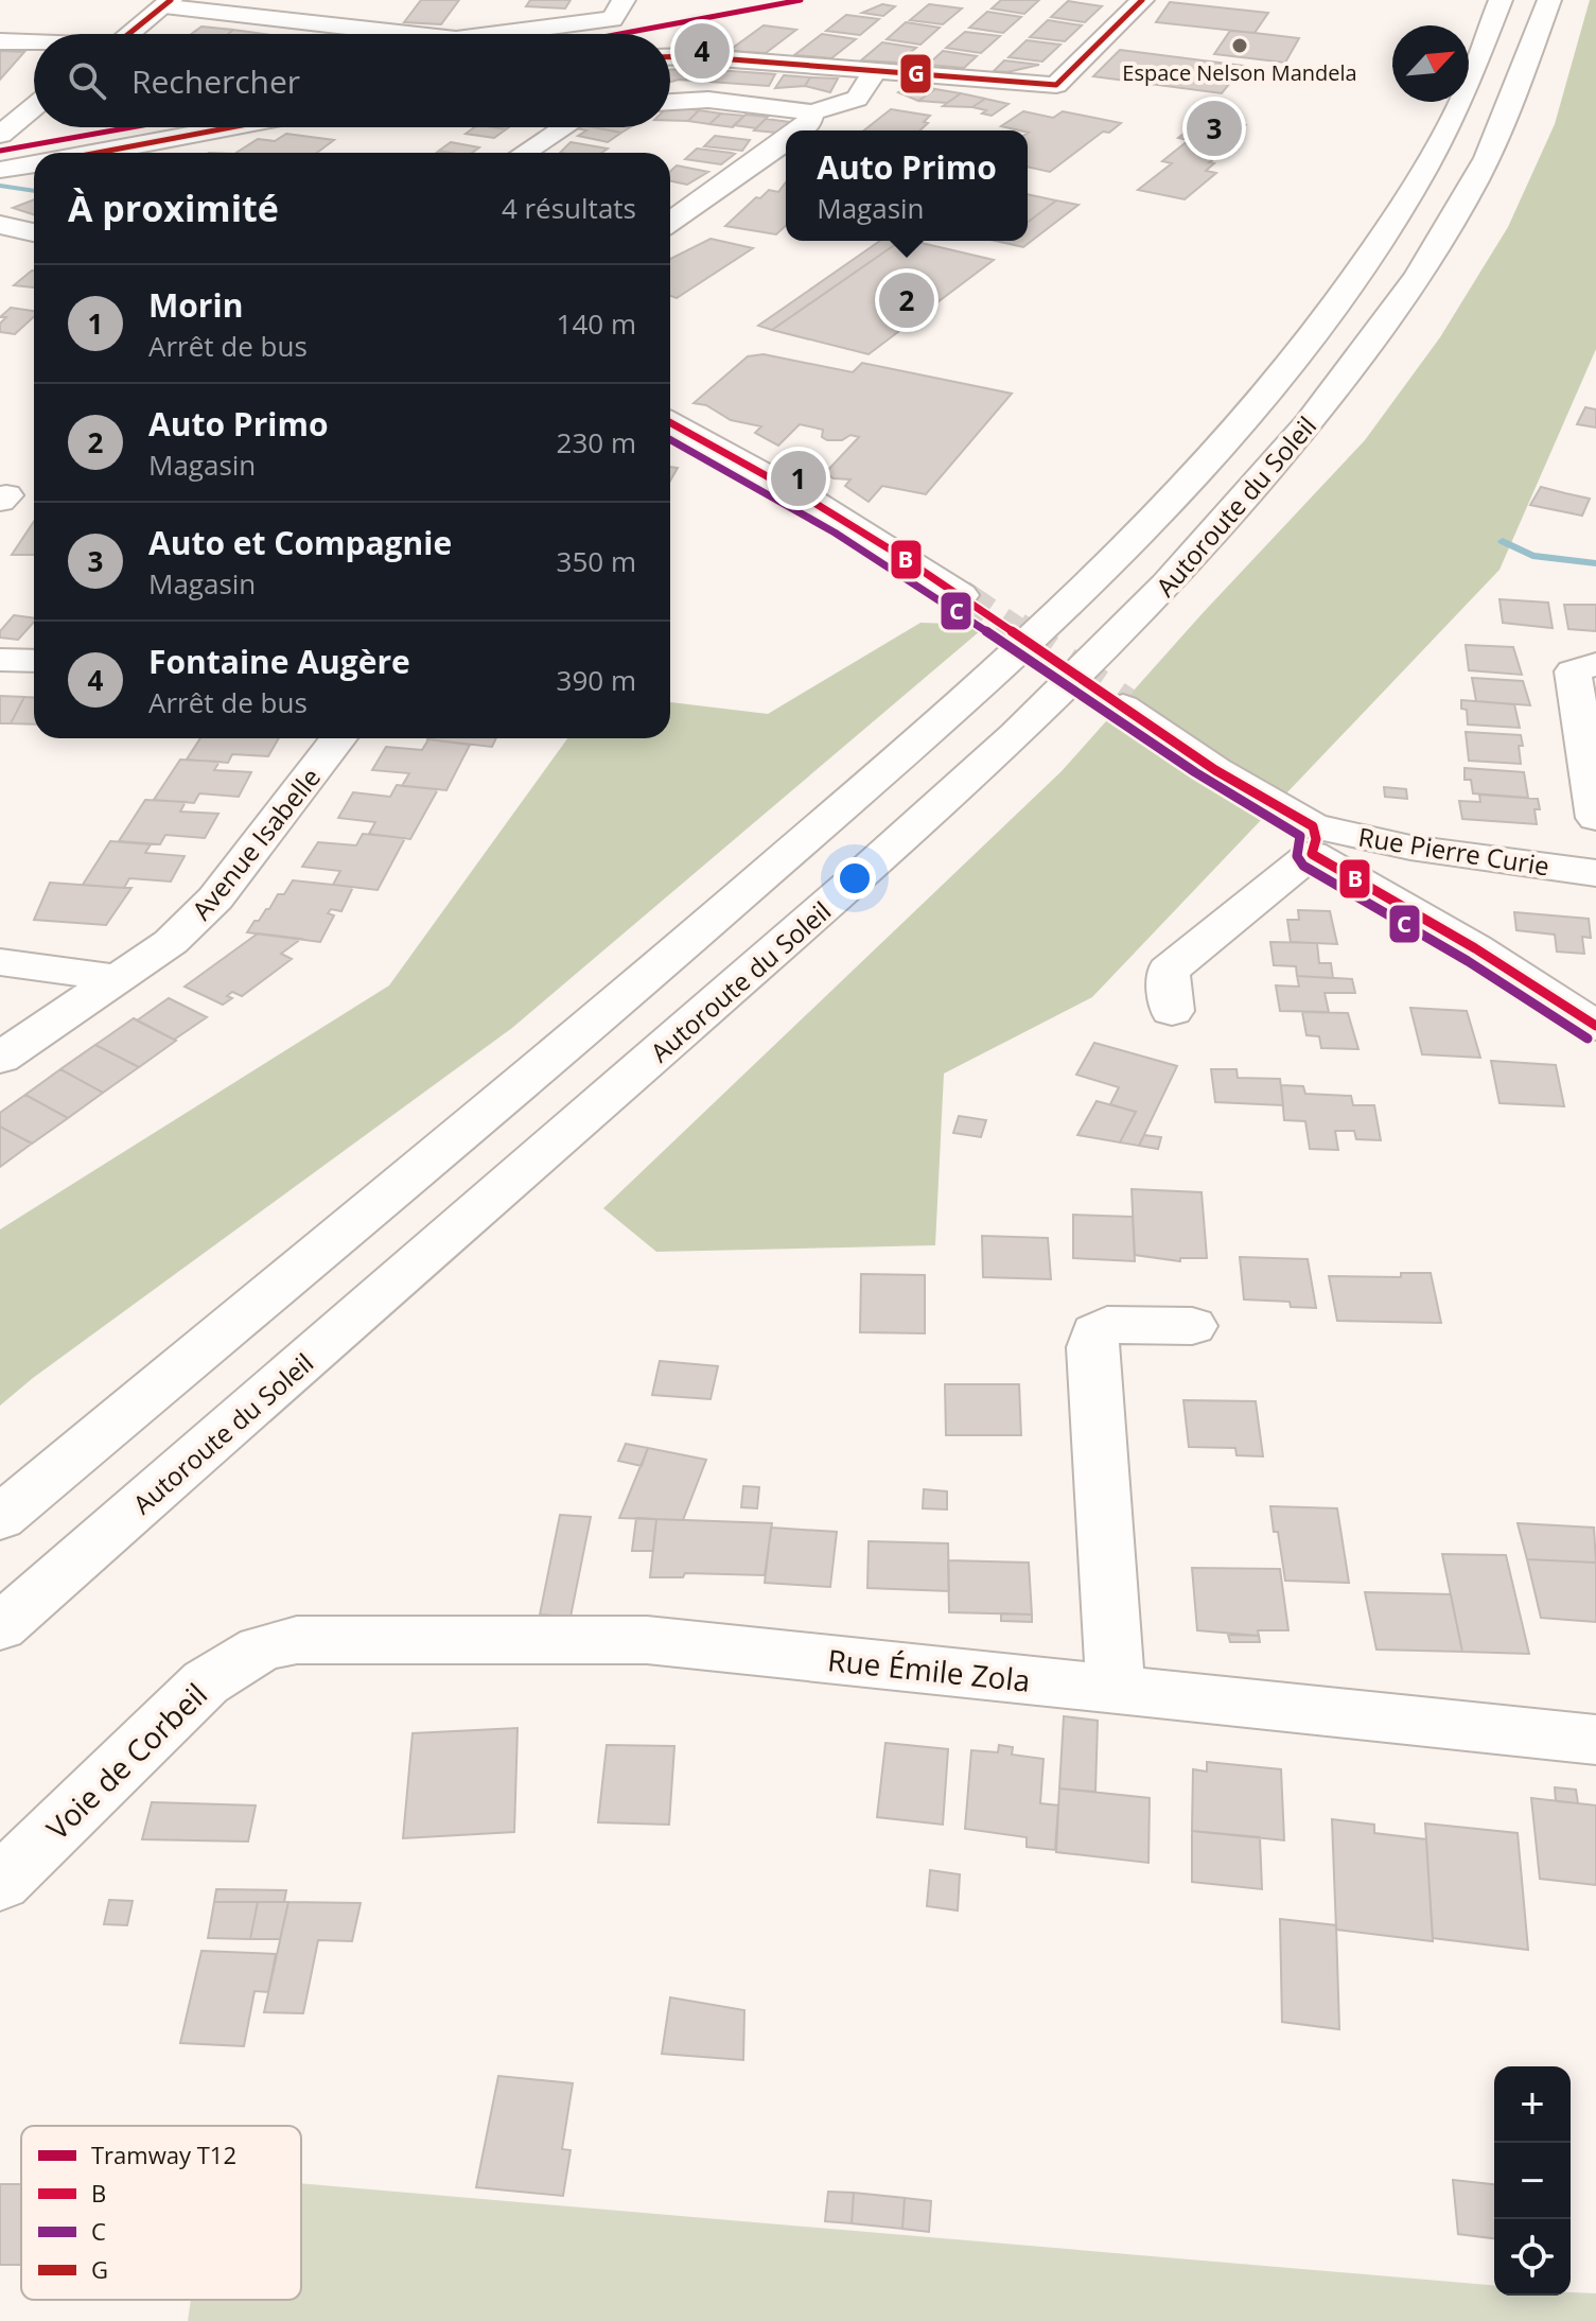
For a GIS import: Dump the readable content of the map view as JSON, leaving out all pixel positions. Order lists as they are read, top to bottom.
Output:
{
  "streets": {
    "main road": [
      "Autoroute du Soleil",
      "Avenue Isabelle",
      "Rue Pierre Curie",
      "Rue Émile Zola",
      "Voie de Corbeil"
    ]
  },
  "crossings": [
    ["Rue Émile Zola", "Voie de Corbeil"]
  ],
  "places": ["Espace Nelson Mandela"],
  "lines": [
    "tram line T12",
    "transit line G",
    "transit line B",
    "transit line C"
  ],
  "legend": [
    "Tramway T12",
    "B",
    "C",
    "G"
  ],
  "north": "top right",
  "page": {
    "pins": [
      "4",
      "3",
      "2",
      "1"
    ],
    "search": "Rechercher",
    "popup": ["Auto Primo", "Magasin"],
    "heading": ["À proximité", "4 résultats"],
    "list": [
      {
        "mark": "1",
        "name": "Morin",
        "note": "Arrêt de bus",
        "value": "140 m"
      },
      {
        "mark": "2",
        "name": "Auto Primo",
        "note": "Magasin",
        "value": "230 m"
      },
      {
        "mark": "3",
        "name": "Auto et Compagnie",
        "note": "Magasin",
        "value": "350 m"
      },
      {
        "mark": "4",
        "name": "Fontaine Augère",
        "note": "Arrêt de bus",
        "value": "390 m"
      }
    ],
    "map_buttons": ["+", "−"]
  }
}
